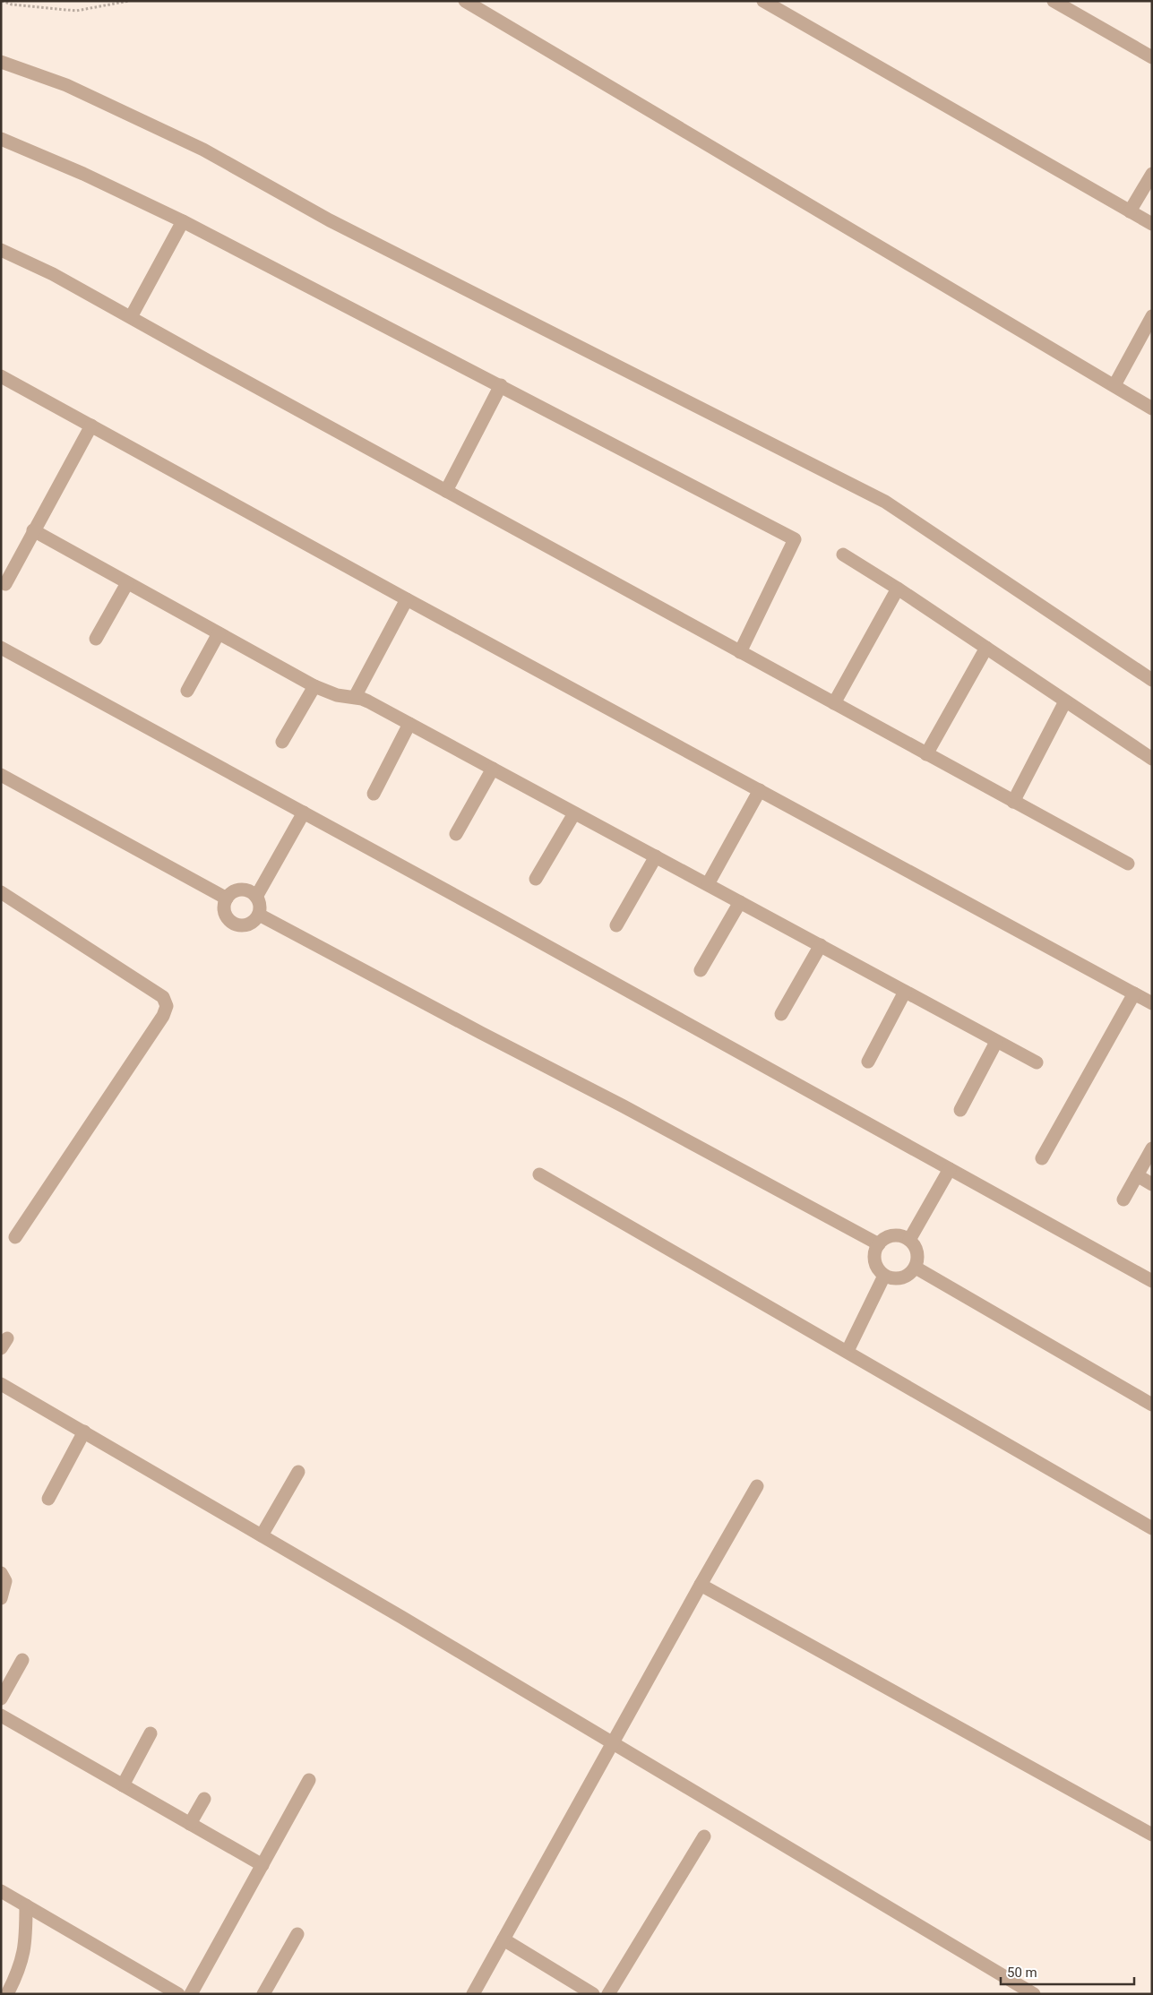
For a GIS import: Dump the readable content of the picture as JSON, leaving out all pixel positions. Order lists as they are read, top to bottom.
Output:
{
  "scale_bar": "50 m"
}
